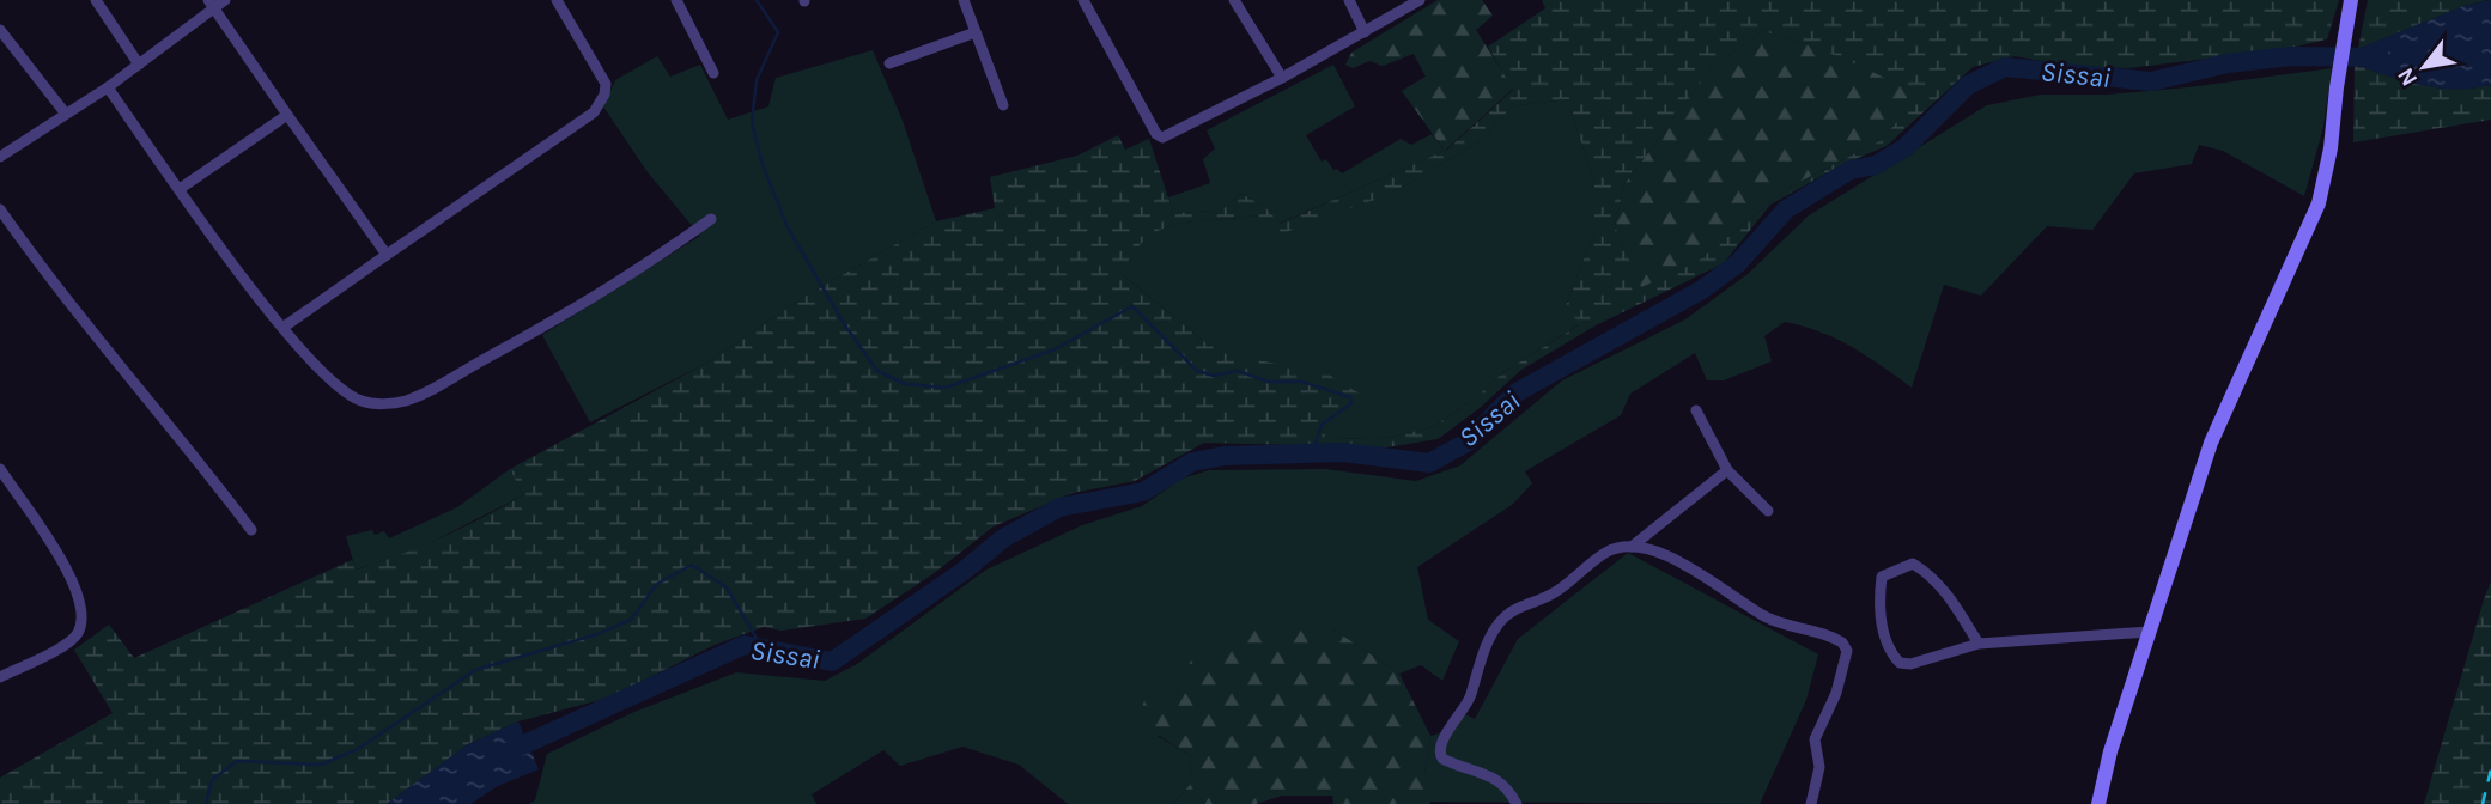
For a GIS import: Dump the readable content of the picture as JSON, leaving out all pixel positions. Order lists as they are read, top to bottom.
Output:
{
  "water": ["Sissai"],
  "north": "bottom left"
}
